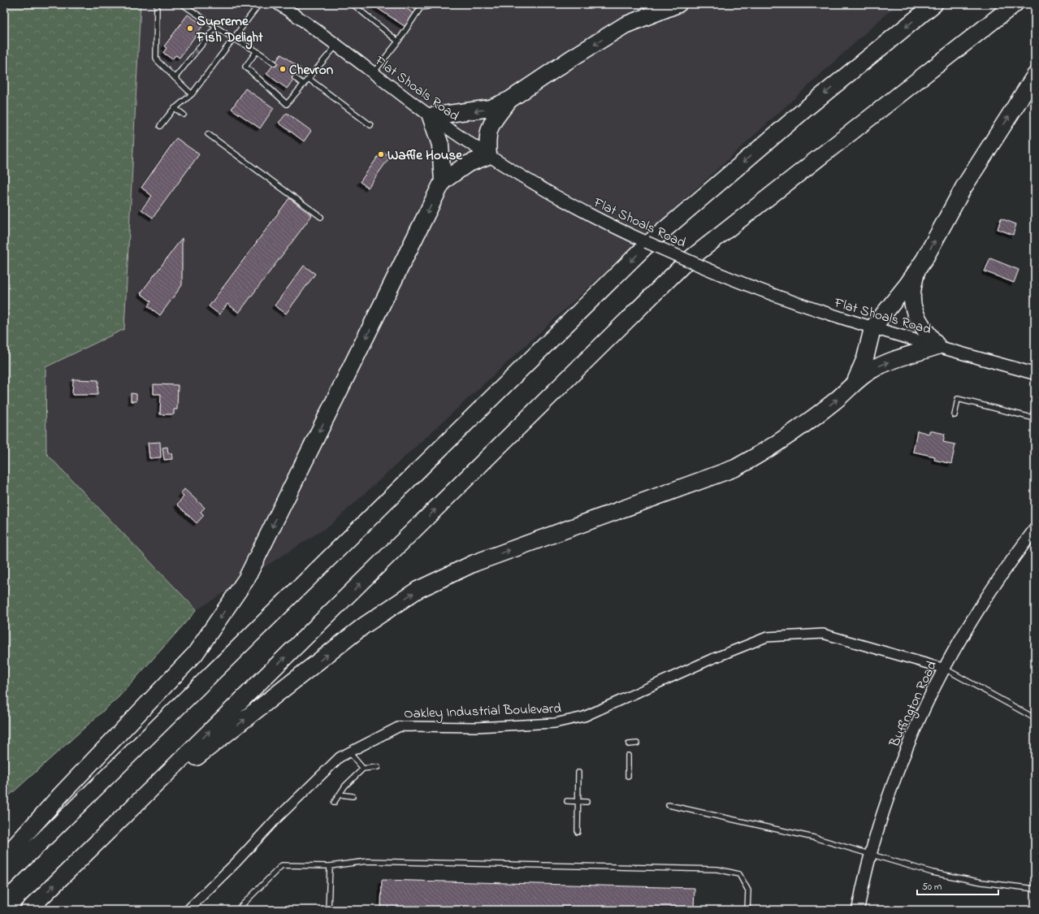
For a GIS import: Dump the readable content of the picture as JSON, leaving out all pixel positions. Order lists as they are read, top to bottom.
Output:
{
  "streets": {
    "street": ["Flat Shoals Road", "Buffington Road", "Oakley Industrial Boulevard"]
  },
  "crossings": [
    ["Buffington Road", "Oakley Industrial Boulevard"]
  ],
  "places": ["Supreme Fish Delight", "Chevron", "Waffle House"],
  "scale_bar": "50 m"
}
